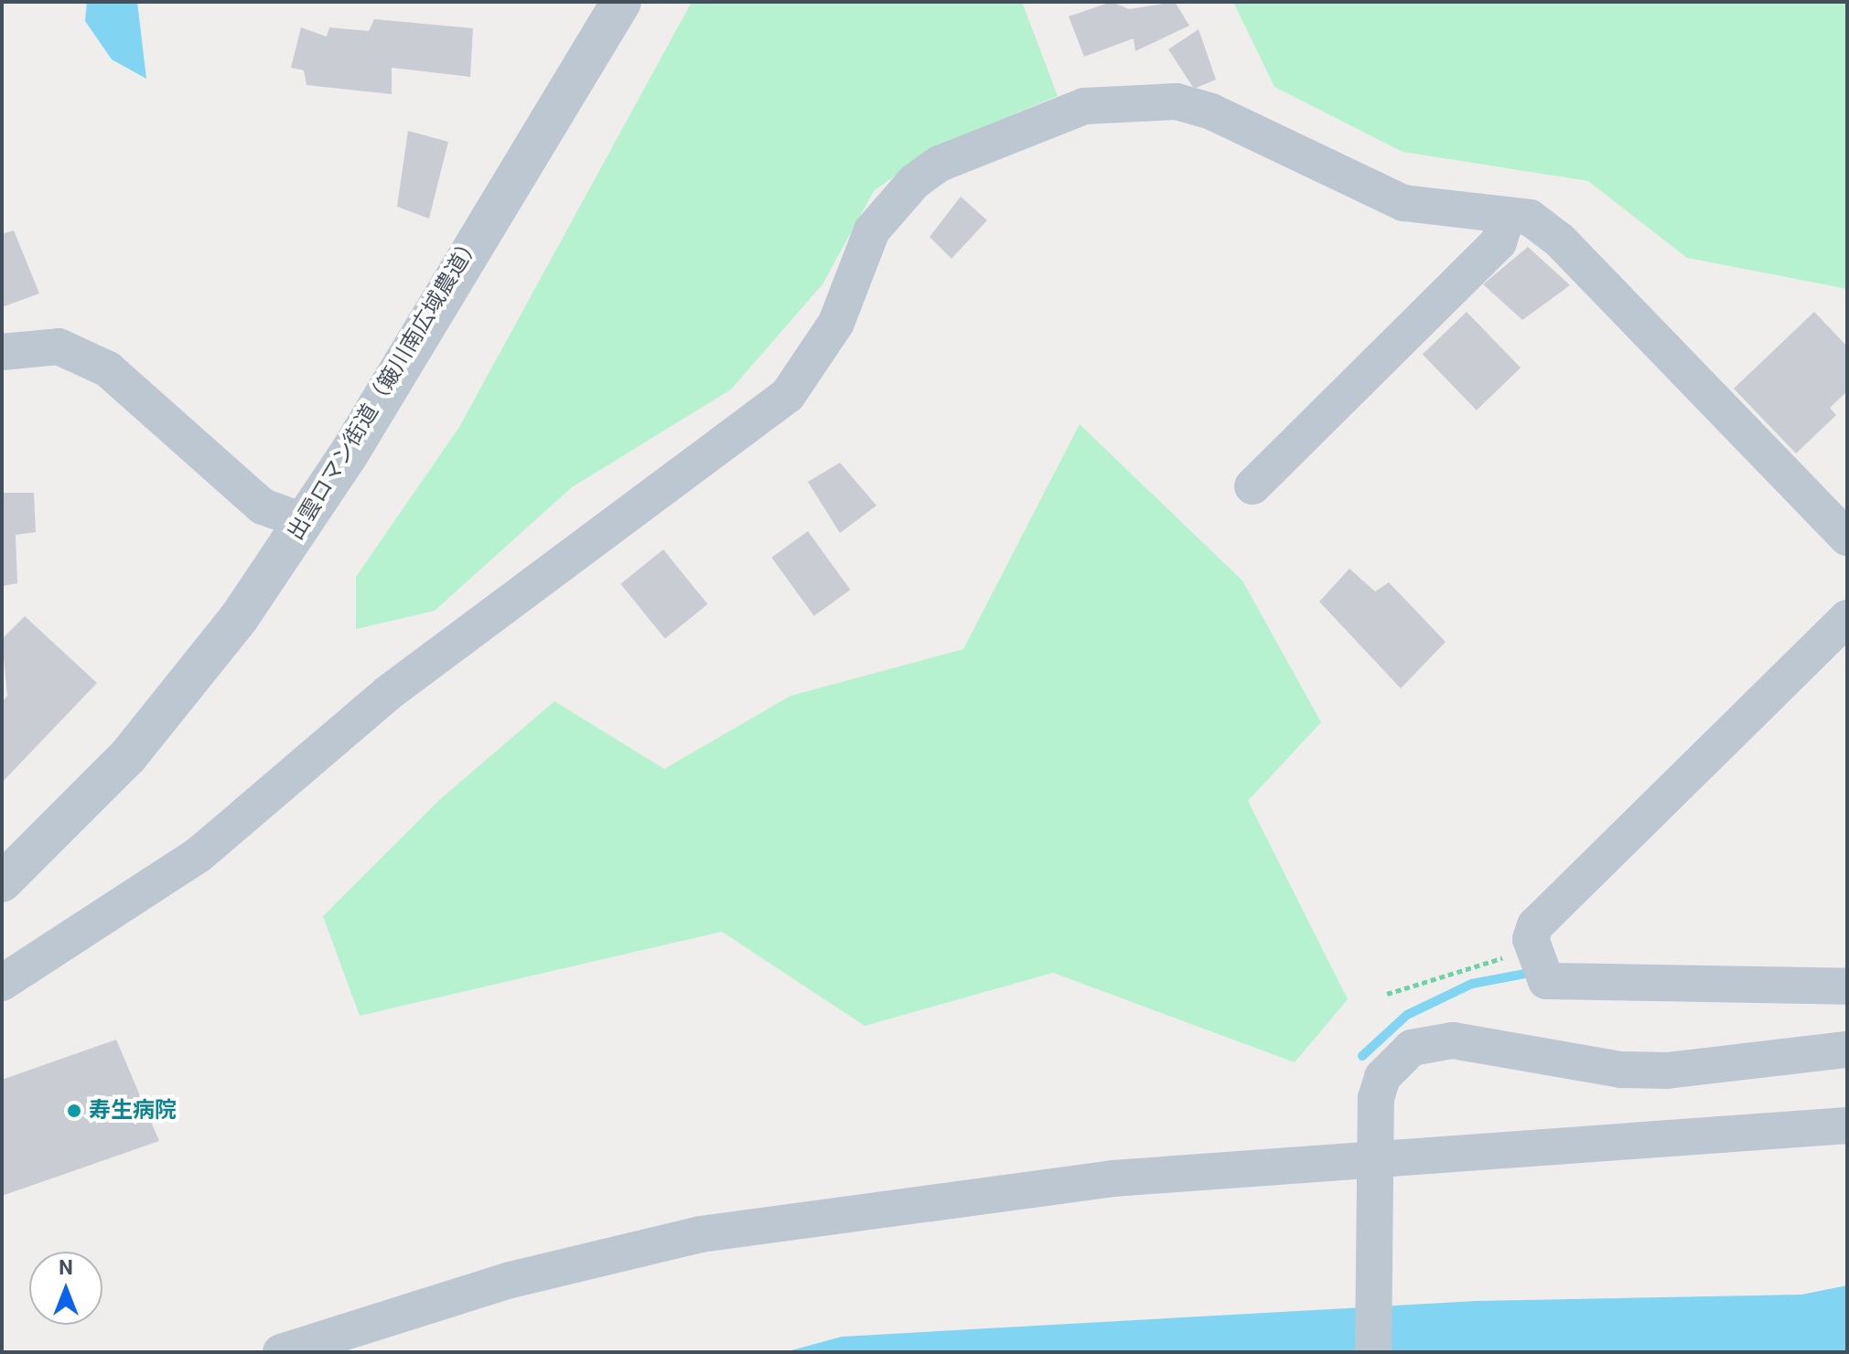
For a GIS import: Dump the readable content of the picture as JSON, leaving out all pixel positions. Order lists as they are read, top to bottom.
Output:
{
  "streets": {
    "street": ["出雲ロマン街道（簸川南広域農道）"]
  },
  "places": ["寿生病院"],
  "north": "top"
}
